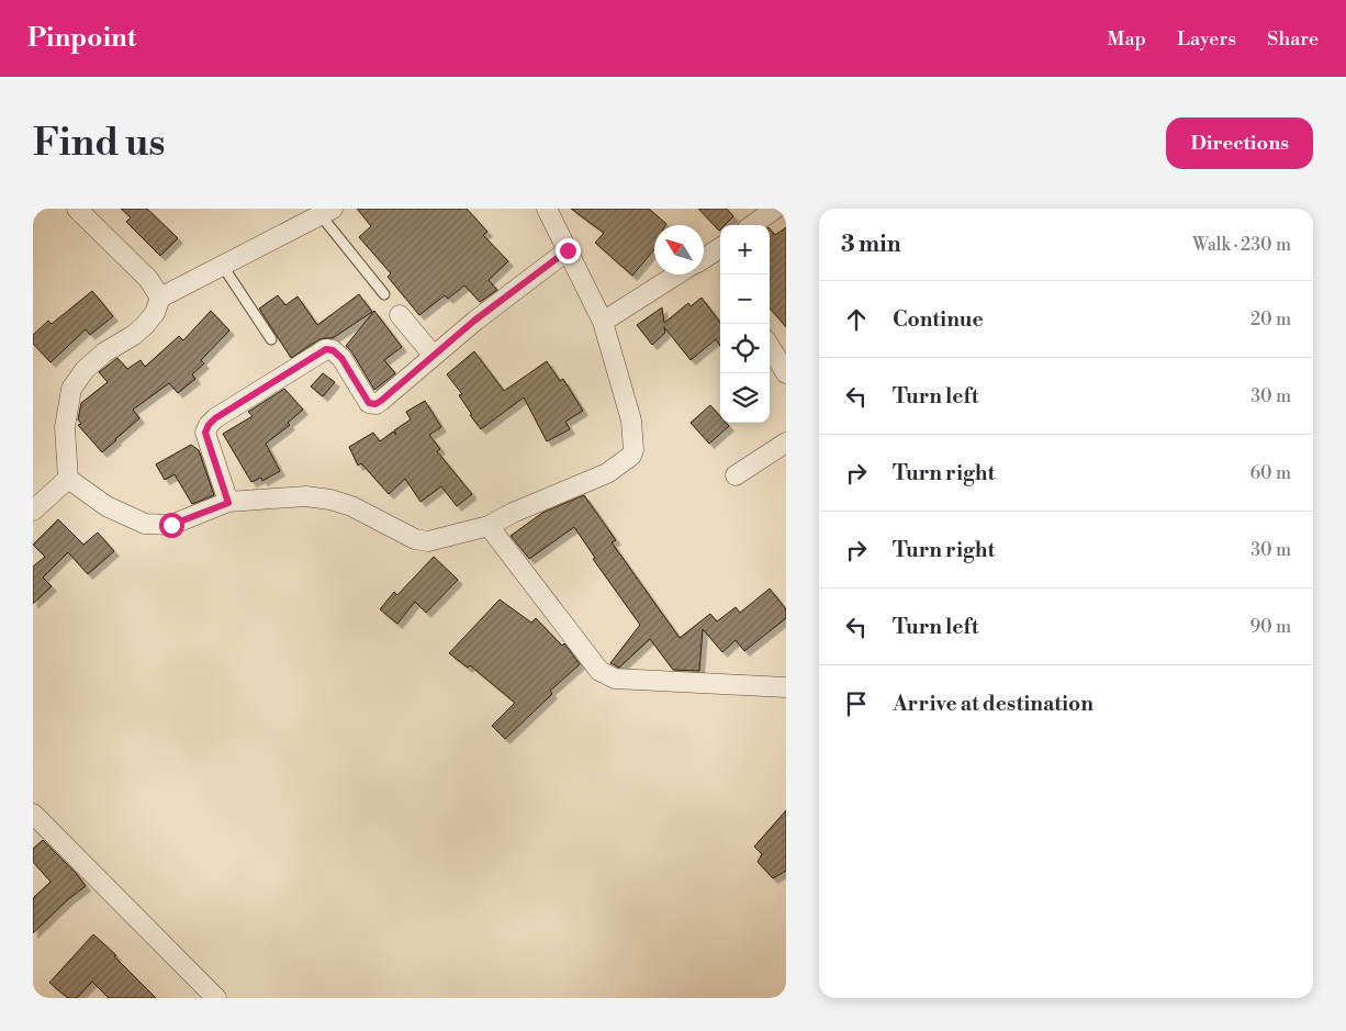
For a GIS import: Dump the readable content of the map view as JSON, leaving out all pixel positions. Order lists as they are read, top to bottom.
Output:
{
  "north": "top left",
  "page": {
    "header": "Pinpoint",
    "nav": ["Map", "Layers", "Share"],
    "buttons": "Directions",
    "title": "Find us",
    "heading": ["3 min", "Walk · 230 m"],
    "map_buttons": ["+", "−"],
    "list": [
      ["Continue", "20 m"],
      ["Turn left", "30 m"],
      ["Turn right", "60 m"],
      ["Turn right", "30 m"],
      ["Turn left", "90 m"],
      "Arrive at destination"
    ]
  }
}
